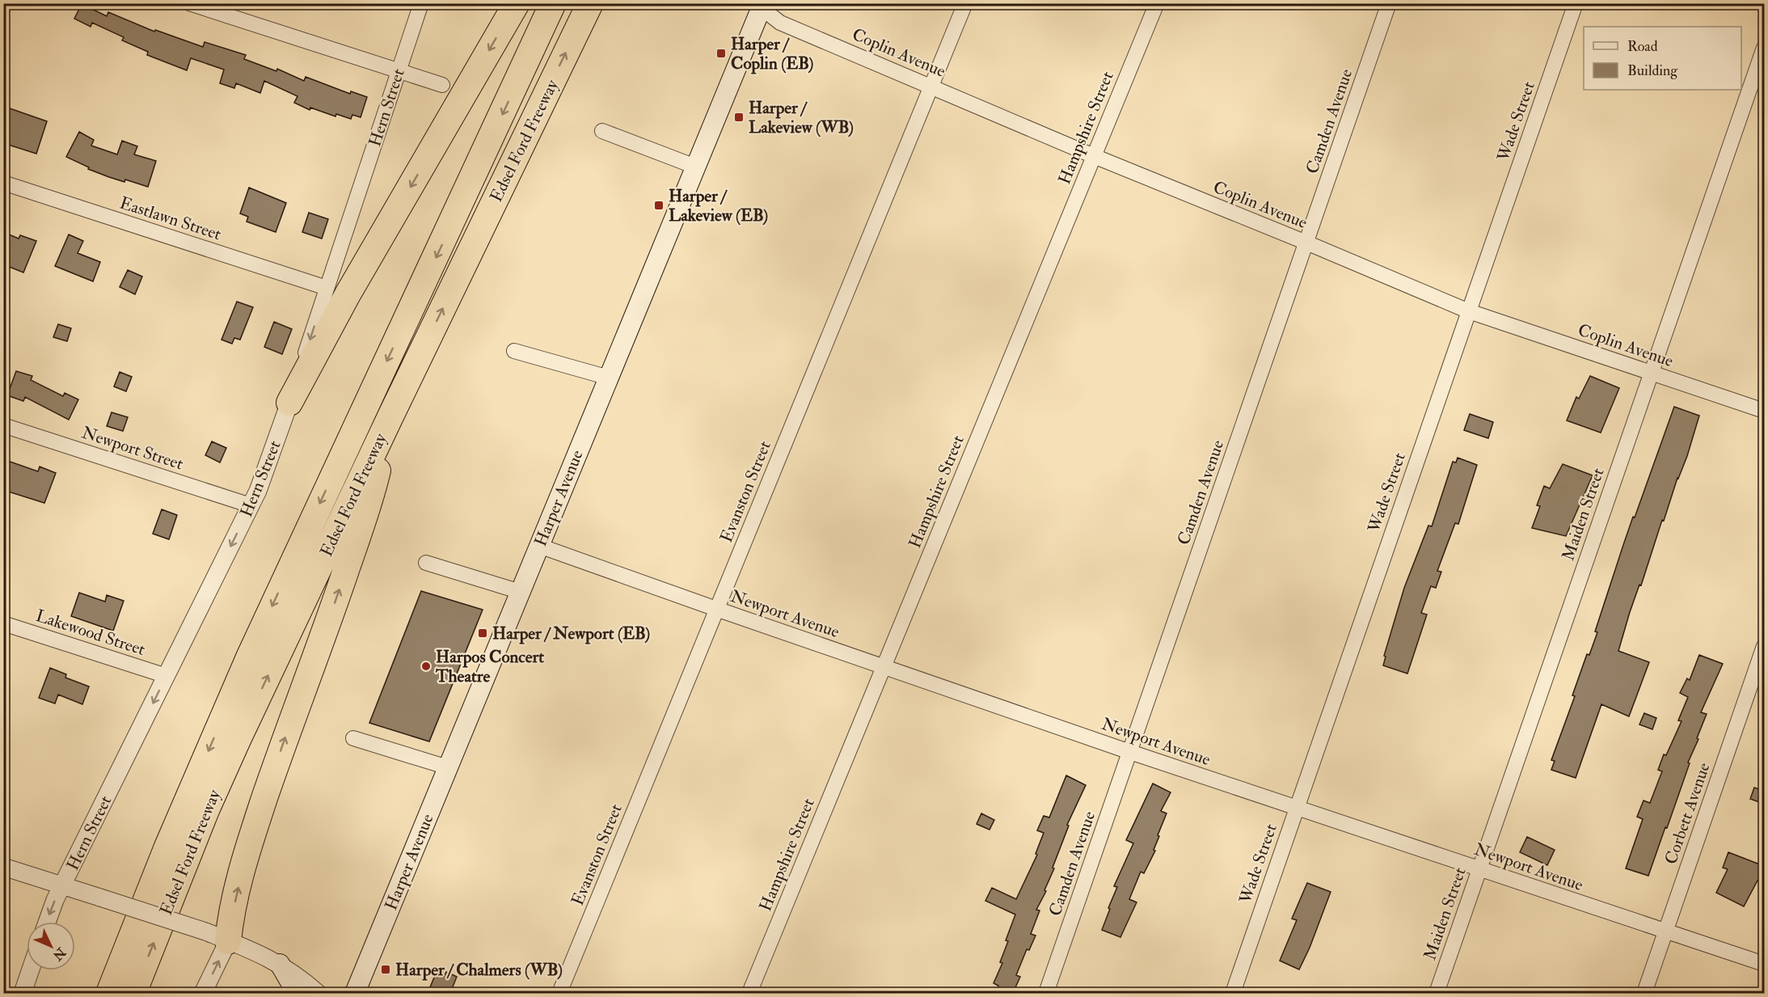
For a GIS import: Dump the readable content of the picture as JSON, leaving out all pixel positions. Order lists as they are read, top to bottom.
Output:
{
  "streets": {
    "highway": ["Edsel Ford Freeway"],
    "main road": ["Harper Avenue"],
    "street": [
      "Coplin Avenue",
      "Hern Street",
      "Camden Avenue",
      "Wade Street",
      "Hampshire Street",
      "Eastlawn Street",
      "Newport Street",
      "Evanston Street",
      "Maiden Street",
      "Newport Avenue",
      "Lakewood Street",
      "Corbett Avenue"
    ]
  },
  "crossings": [
    ["Coplin Avenue", "Camden Avenue"],
    ["Coplin Avenue", "Wade Street"],
    ["Coplin Avenue", "Hampshire Street"],
    ["Coplin Avenue", "Evanston Street"],
    ["Coplin Avenue", "Harper Avenue"],
    ["Coplin Avenue", "Maiden Street"],
    ["Hern Street", "Eastlawn Street"],
    ["Hern Street", "Newport Street"],
    ["Hern Street", "Lakewood Street"],
    ["Camden Avenue", "Newport Avenue"],
    ["Wade Street", "Newport Avenue"],
    ["Hampshire Street", "Newport Avenue"],
    ["Evanston Street", "Newport Avenue"],
    ["Harper Avenue", "Newport Avenue"],
    ["Maiden Street", "Newport Avenue"],
    ["Newport Avenue", "Corbett Avenue"]
  ],
  "one_way": ["Hern Street"],
  "places": {
    "transit": [
      "Harper / Coplin (EB)",
      "Harper / Lakeview (WB)",
      "Harper / Lakeview (EB)",
      "Harper / Newport (EB)",
      "Harper / Chalmers (WB)"
    ],
    "other": ["Harpos Concert Theatre"]
  },
  "legend": ["Road", "Building"],
  "north": "bottom right"
}
